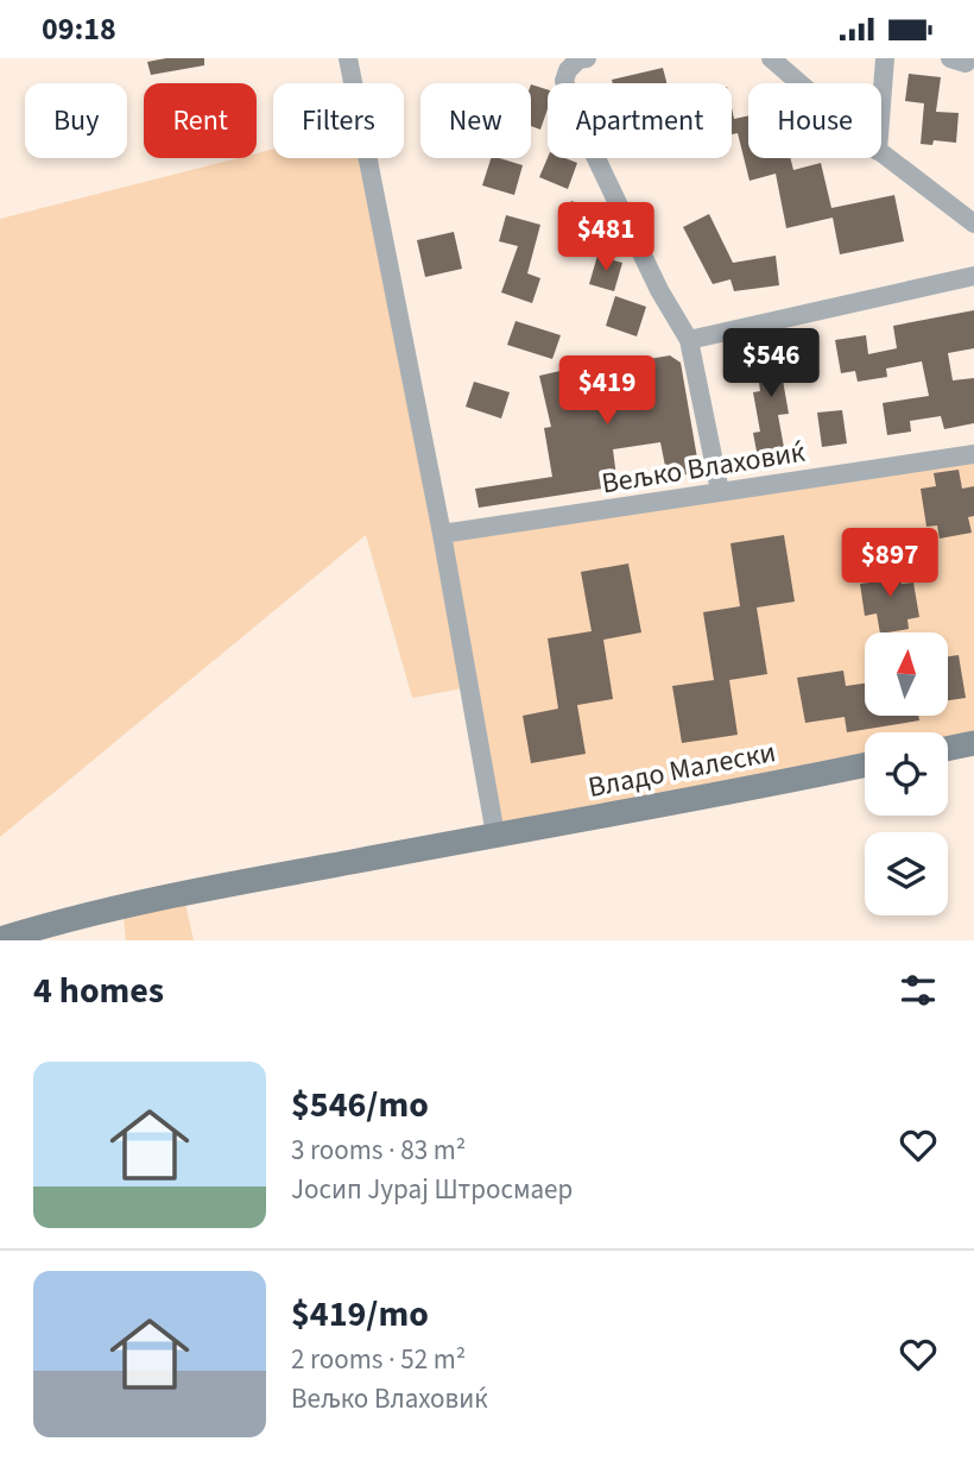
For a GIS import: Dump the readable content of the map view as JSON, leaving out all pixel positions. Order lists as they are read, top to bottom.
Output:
{
  "streets": {
    "main road": ["Владо Малески"],
    "street": ["Вељко Влаховиќ"]
  },
  "north": "top",
  "page": {
    "status": "09:18",
    "chip": [
      "Buy",
      "Rent",
      "Filters",
      "New",
      "Apartment",
      "House"
    ],
    "price": [
      "$481",
      "$546",
      "$419",
      "$897"
    ],
    "heading": "4 homes",
    "list": [
      {
        "name": "$546/mo",
        "note": "3 rooms · 83 m² · Јосип Јурај Штросмаер"
      },
      {
        "name": "$419/mo",
        "note": "2 rooms · 52 m² · Вељко Влаховиќ"
      }
    ]
  }
}
